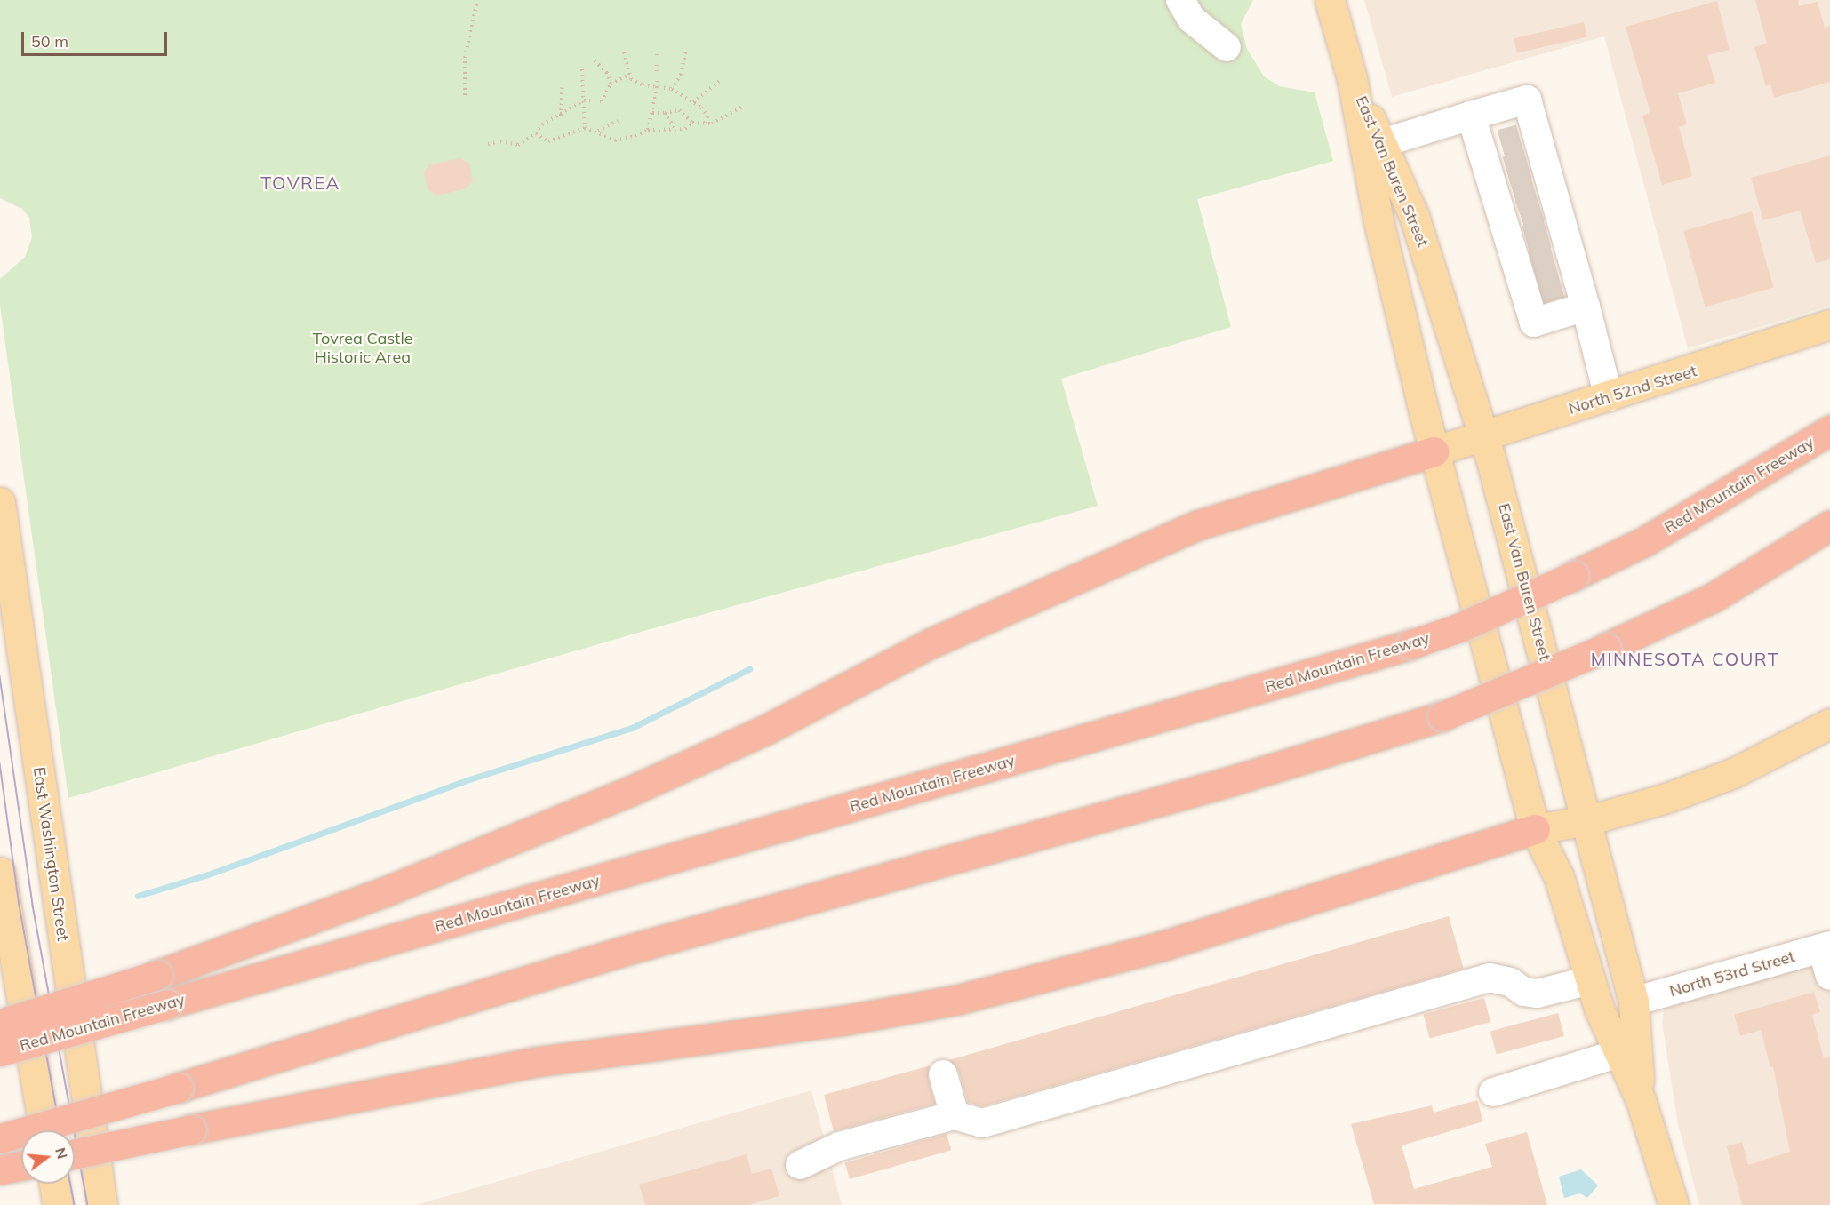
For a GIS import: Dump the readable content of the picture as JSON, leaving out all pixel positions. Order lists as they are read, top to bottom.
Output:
{
  "streets": {
    "highway": ["Red Mountain Freeway"],
    "main road": ["East Van Buren Street", "North 52nd Street", "East Washington Street"],
    "street": ["North 53rd Street"]
  },
  "crossings": [
    ["East Van Buren Street", "North 52nd Street"],
    ["East Van Buren Street", "North 53rd Street"]
  ],
  "districts": ["TOVREA", "MINNESOTA COURT"],
  "parks": ["Tovrea Castle Historic Area"],
  "scale_bar": "50 m",
  "north": "right"
}
